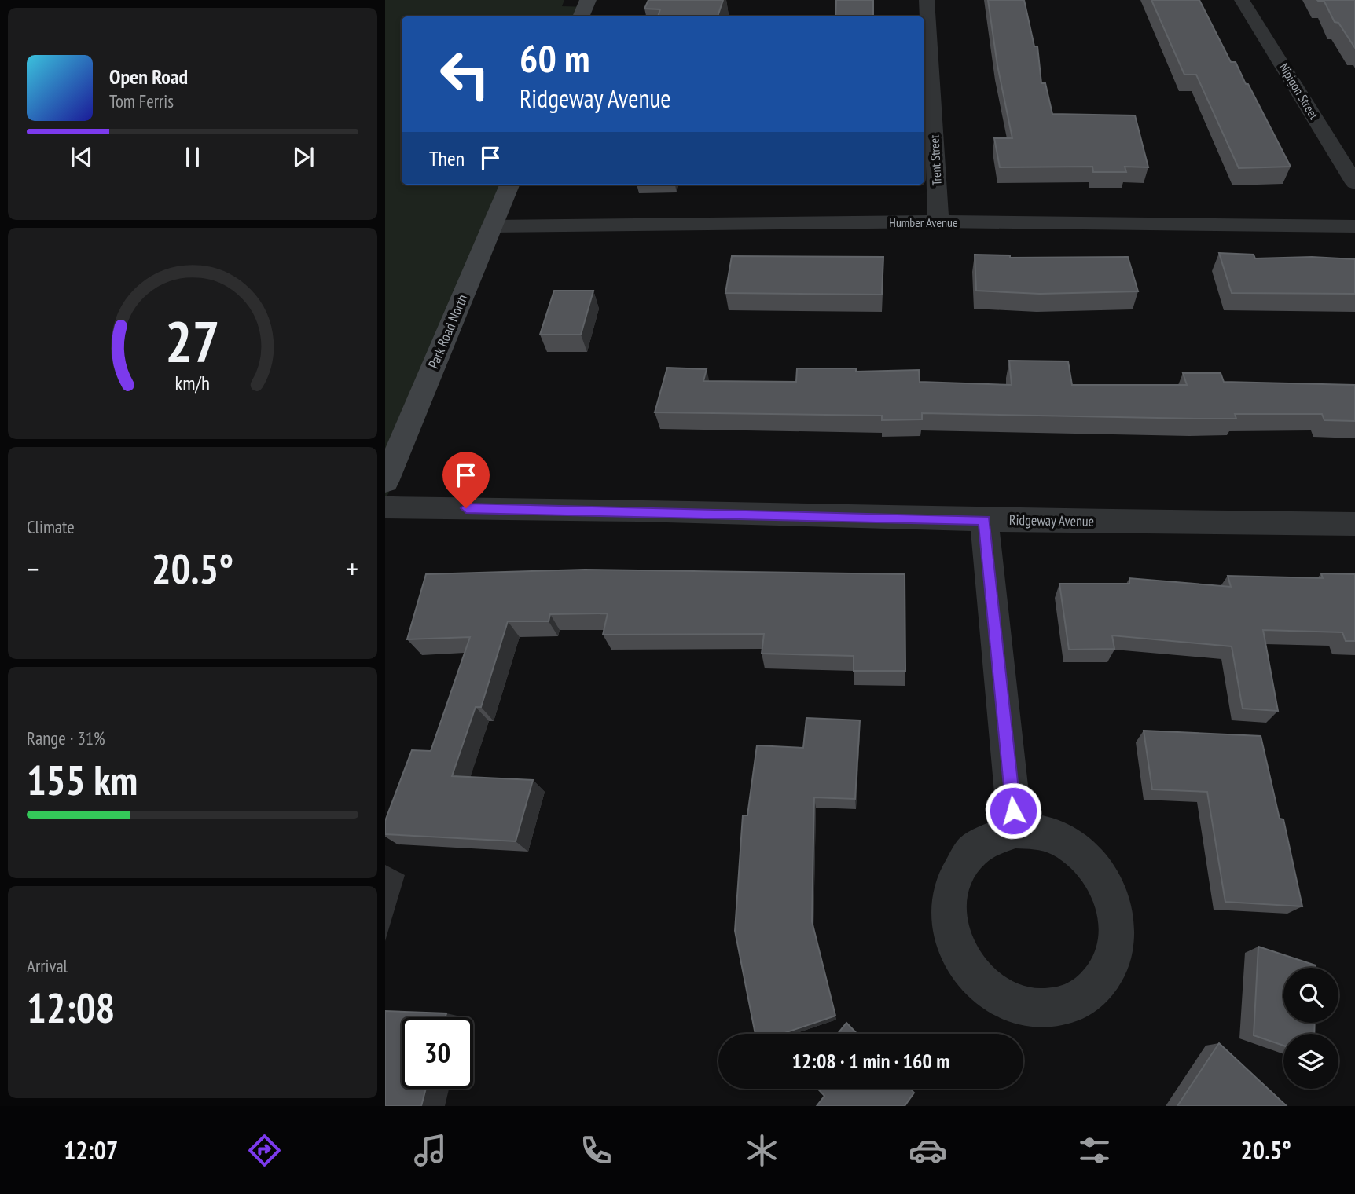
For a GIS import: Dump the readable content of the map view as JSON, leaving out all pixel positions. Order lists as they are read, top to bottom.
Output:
{
  "streets": {
    "main road": ["Park Road North"],
    "street": [
      "Nipigon Street",
      "Trent Street",
      "Humber Avenue",
      "Ridgeway Avenue"
    ]
  },
  "crossings": [
    ["Trent Street", "Humber Avenue"],
    ["Humber Avenue", "Park Road North"]
  ],
  "page": {
    "turn": ["60 m", "Ridgeway Avenue"],
    "song": ["Open Road", "Tom Ferris"],
    "then": "Then",
    "tile": [
      "Climate",
      ["Range · 31%", "155 km"],
      ["Arrival", "12:08"]
    ],
    "heat": ["−", "20.5°", "+"],
    "limit": "30",
    "trip": "12:08 · 1 min · 160 m",
    "tabs": ["12:07", "20.5°"],
    "gauge": ["27", "km/h"]
  }
}
